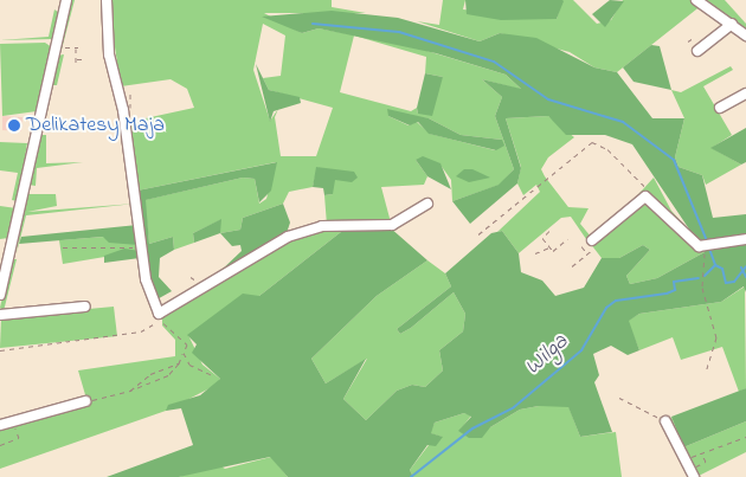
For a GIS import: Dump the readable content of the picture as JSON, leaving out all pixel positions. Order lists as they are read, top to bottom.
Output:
{
  "water": ["Wilga"],
  "places": ["Delikatesy Maja"]
}
